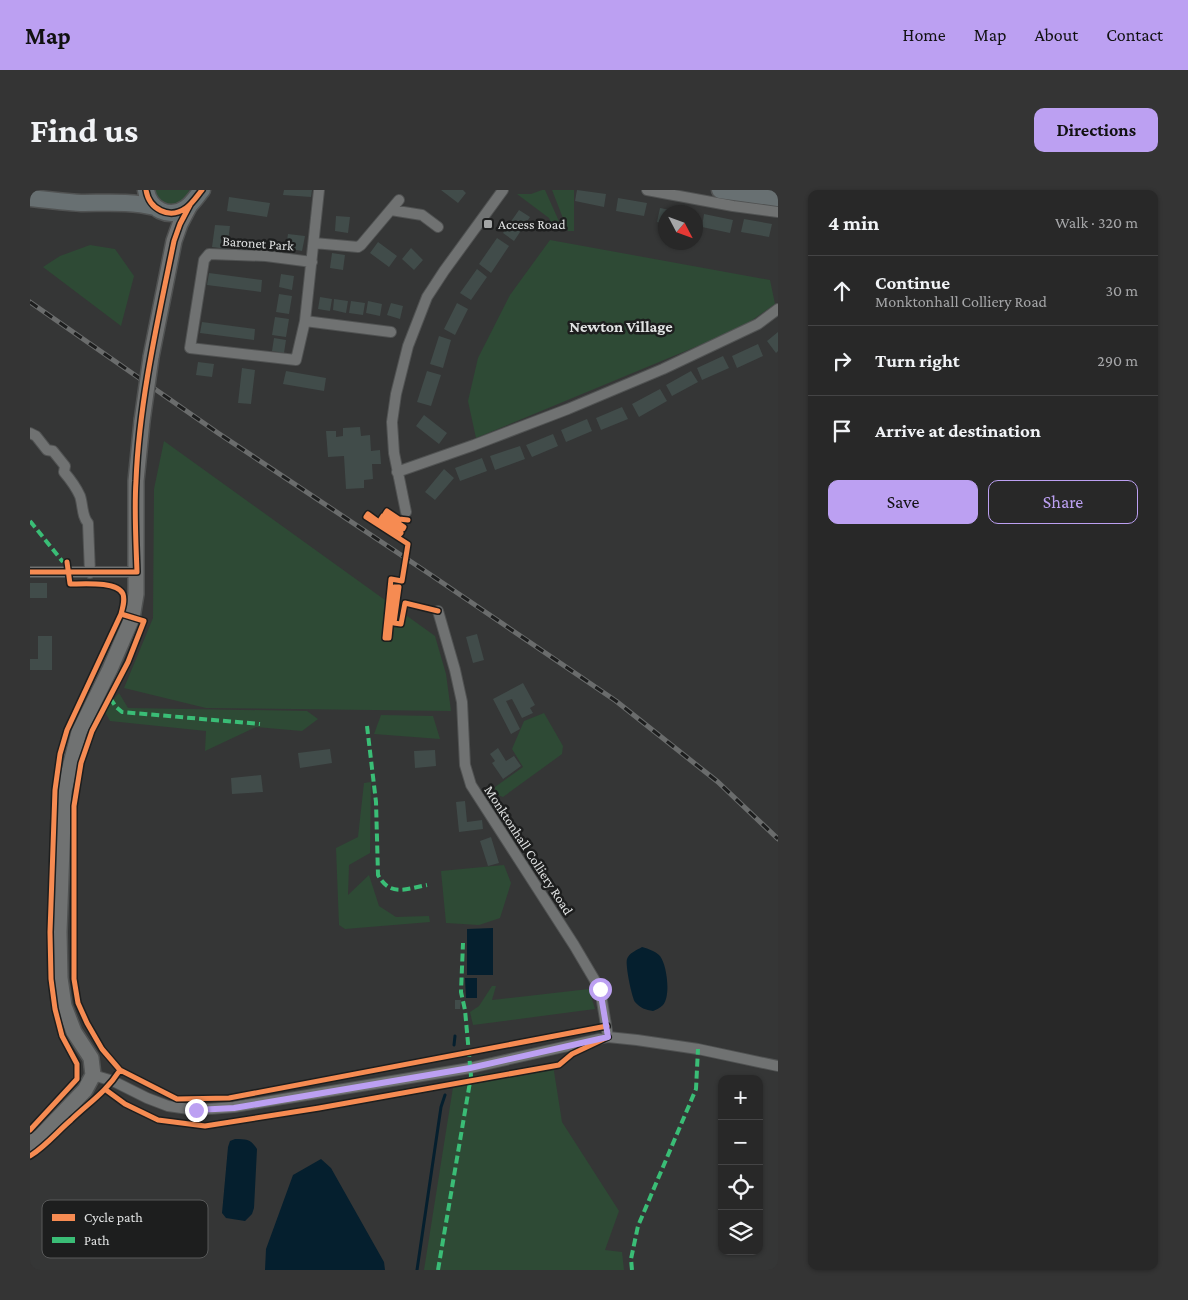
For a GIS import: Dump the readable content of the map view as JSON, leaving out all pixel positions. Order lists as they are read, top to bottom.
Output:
{
  "streets": {
    "street": ["Baronet Park", "Monktonhall Colliery Road"]
  },
  "districts": ["Newton Village"],
  "places": {
    "transit": ["Access Road"]
  },
  "legend": ["Cycle path", "Path"],
  "north": "bottom right",
  "page": {
    "header": "Map",
    "nav": [
      "Home",
      "Map",
      "About",
      "Contact"
    ],
    "buttons": [
      "Directions",
      ["Save", "Share"]
    ],
    "title": "Find us",
    "heading": ["4 min", "Walk · 320 m"],
    "list": [
      ["Continue", "Monktonhall Colliery Road", "30 m"],
      ["Turn right", "290 m"],
      "Arrive at destination"
    ],
    "map_buttons": ["+", "−"]
  }
}
